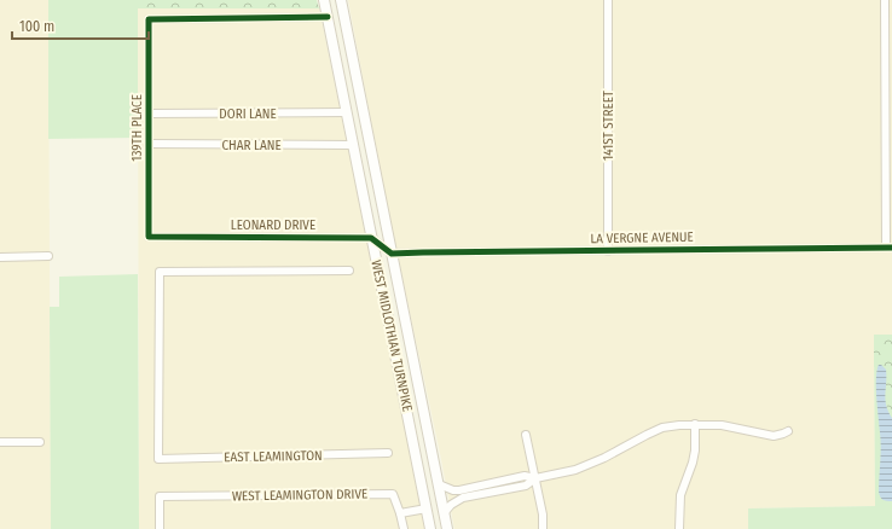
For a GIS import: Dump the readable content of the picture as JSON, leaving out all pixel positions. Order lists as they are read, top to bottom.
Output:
{
  "streets": {
    "main road": ["WEST MIDLOTHIAN TURNPIKE"],
    "street": [
      "DORI LANE",
      "141ST STREET",
      "139TH PLACE",
      "CHAR LANE",
      "LEONARD DRIVE",
      "LA VERGNE AVENUE",
      "EAST LEAMINGTON",
      "WEST LEAMINGTON DRIVE"
    ]
  },
  "crossings": [
    ["DORI LANE", "139TH PLACE"],
    ["DORI LANE", "WEST MIDLOTHIAN TURNPIKE"],
    ["141ST STREET", "LA VERGNE AVENUE"],
    ["139TH PLACE", "CHAR LANE"],
    ["139TH PLACE", "LEONARD DRIVE"],
    ["139TH PLACE", "WEST MIDLOTHIAN TURNPIKE"],
    ["CHAR LANE", "WEST MIDLOTHIAN TURNPIKE"],
    ["LEONARD DRIVE", "WEST MIDLOTHIAN TURNPIKE"],
    ["LA VERGNE AVENUE", "WEST MIDLOTHIAN TURNPIKE"]
  ],
  "scale_bar": "100 m"
}
